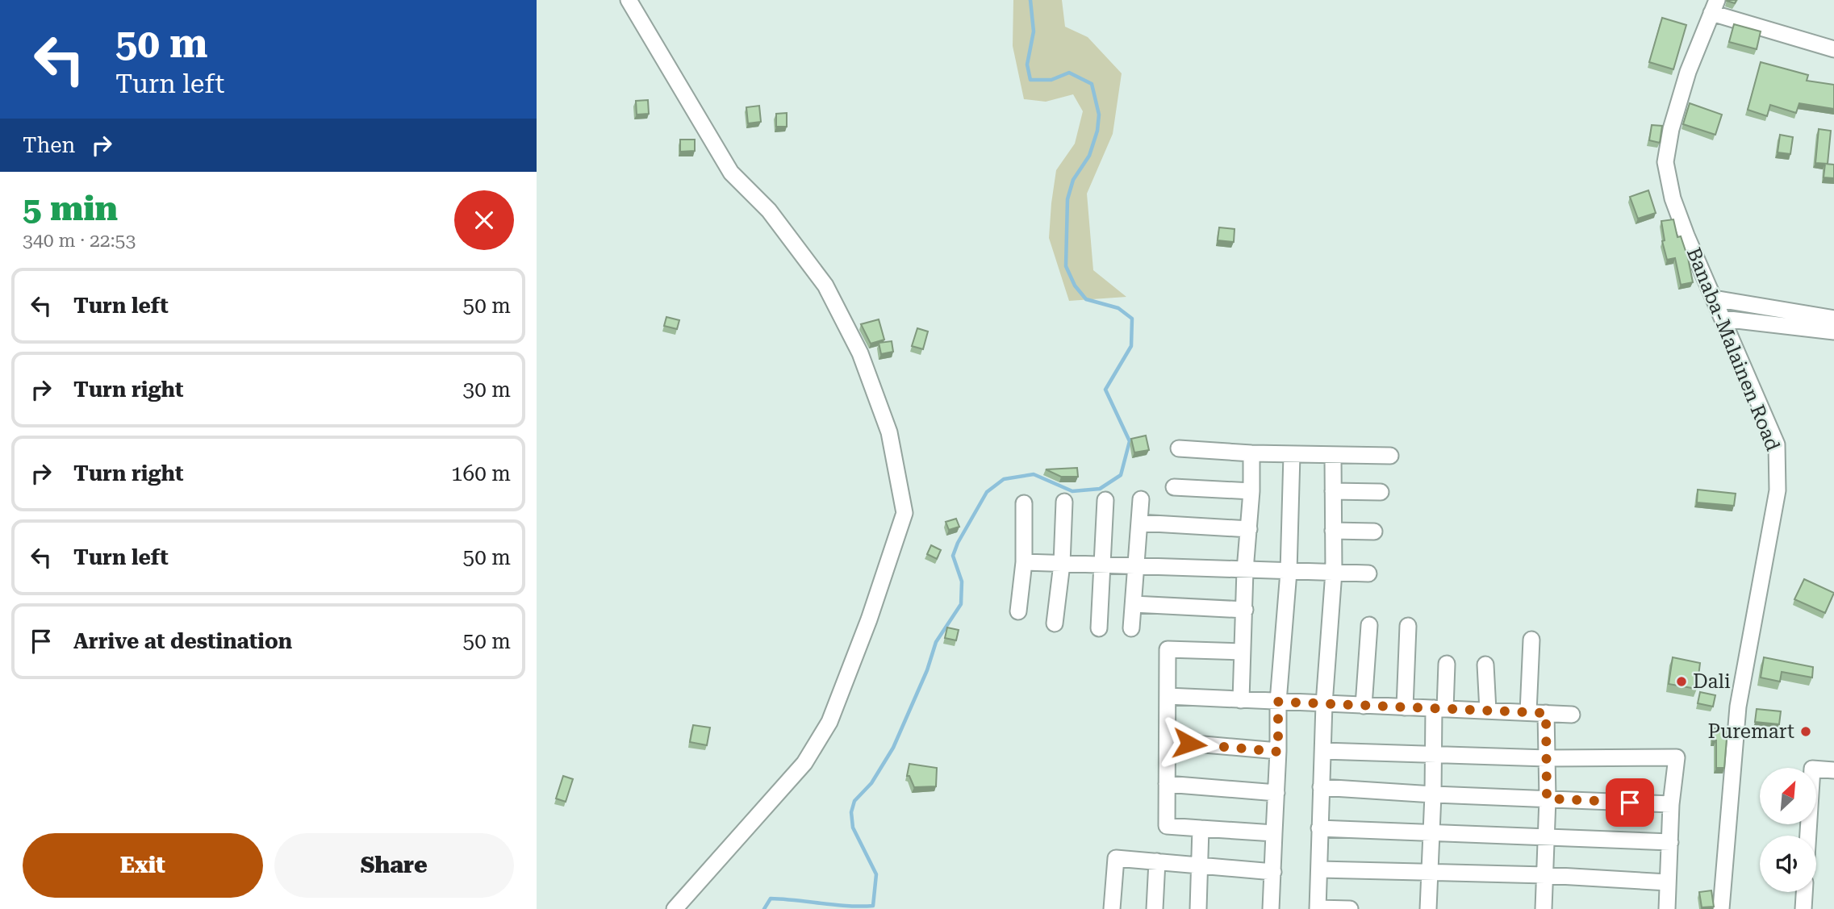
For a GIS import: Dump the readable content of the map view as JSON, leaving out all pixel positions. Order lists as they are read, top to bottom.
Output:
{
  "streets": {
    "street": ["Banaba-Malainen Road"]
  },
  "places": ["Dali", "Puremart"],
  "north": "top right",
  "page": {
    "turn": ["50 m", "Turn left"],
    "then": "Then",
    "heading": ["5 min", "340 m · 22:53"],
    "list": [
      {
        "name": "Turn left",
        "value": "50 m"
      },
      {
        "name": "Turn right",
        "value": "30 m"
      },
      {
        "name": "Turn right",
        "value": "160 m"
      },
      {
        "name": "Turn left",
        "value": "50 m"
      },
      {
        "name": "Arrive at destination",
        "value": "50 m"
      }
    ],
    "buttons": ["Exit", "Share"]
  }
}
